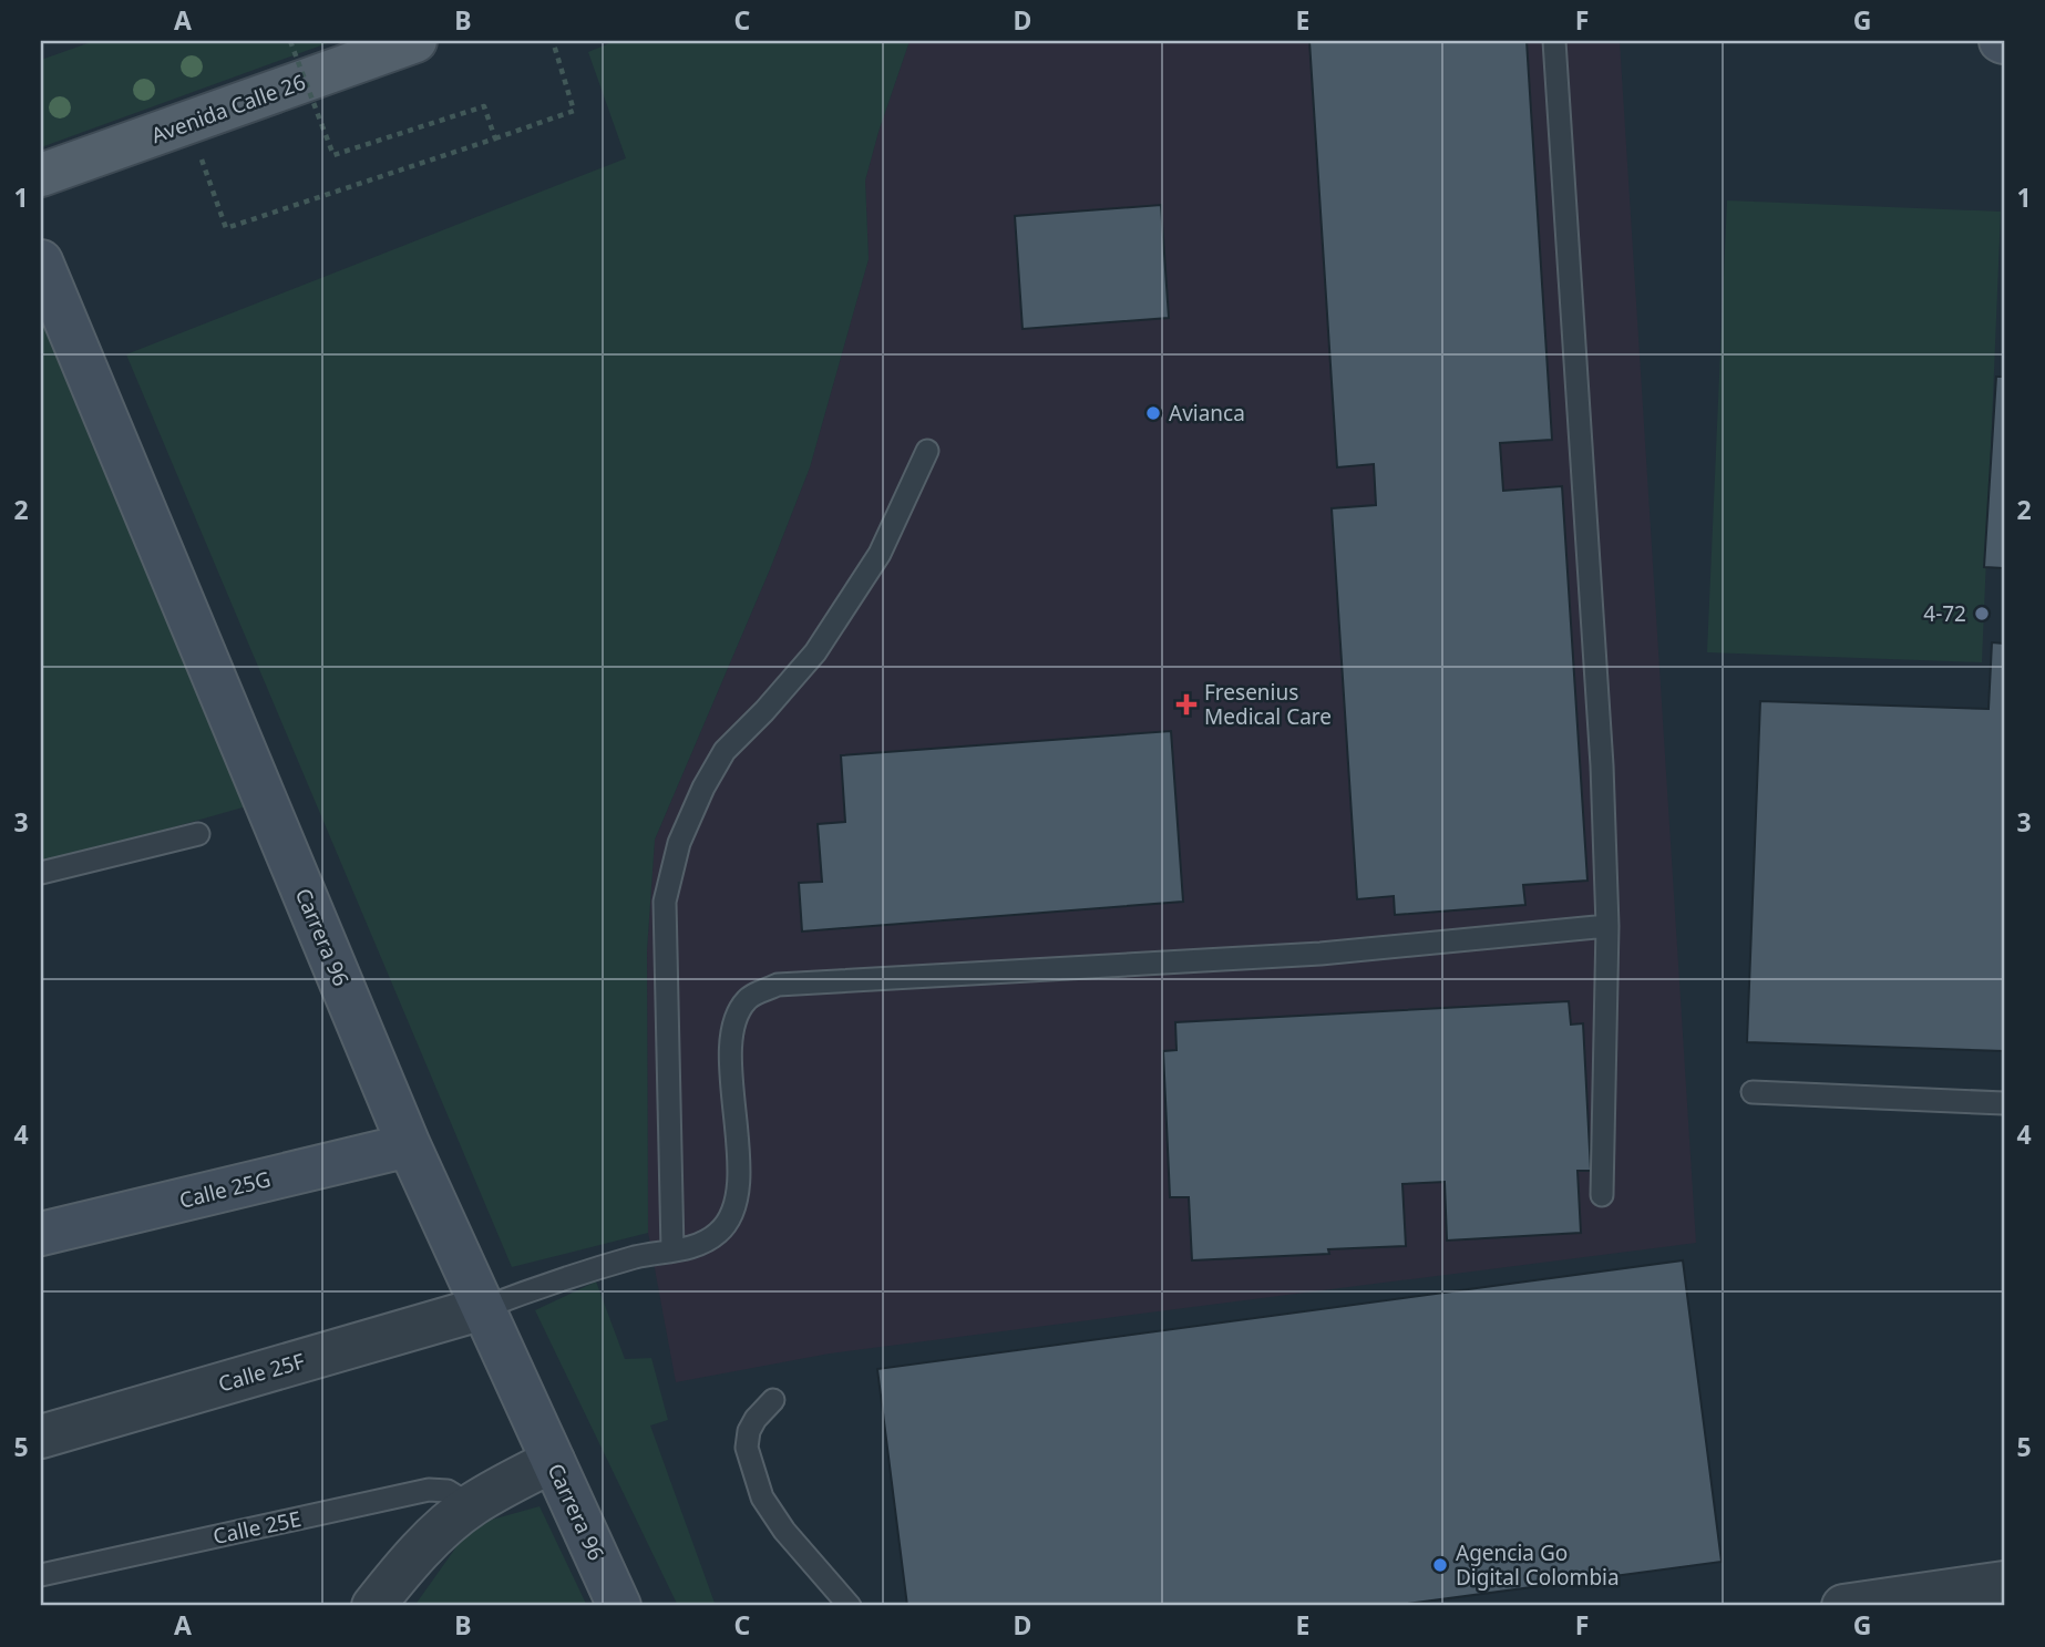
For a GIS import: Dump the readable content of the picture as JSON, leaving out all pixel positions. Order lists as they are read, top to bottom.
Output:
{
  "streets": {
    "main road": ["Avenida Calle 26"],
    "street": ["Carrera 96", "Calle 25G", "Calle 25F"],
    "lane": ["Calle 25E"]
  },
  "crossings": [
    ["Carrera 96", "Calle 25G"],
    ["Carrera 96", "Calle 25F"]
  ],
  "places": {
    "other": ["Avianca", "4-72", "Agencia Go Digital Colombia"],
    "health": ["Fresenius Medical Care"]
  },
  "grid": {
    "columns": [
      "A",
      "B",
      "C",
      "D",
      "E",
      "F",
      "G"
    ],
    "rows": [
      "1",
      "2",
      "3",
      "4",
      "5"
    ]
  }
}
